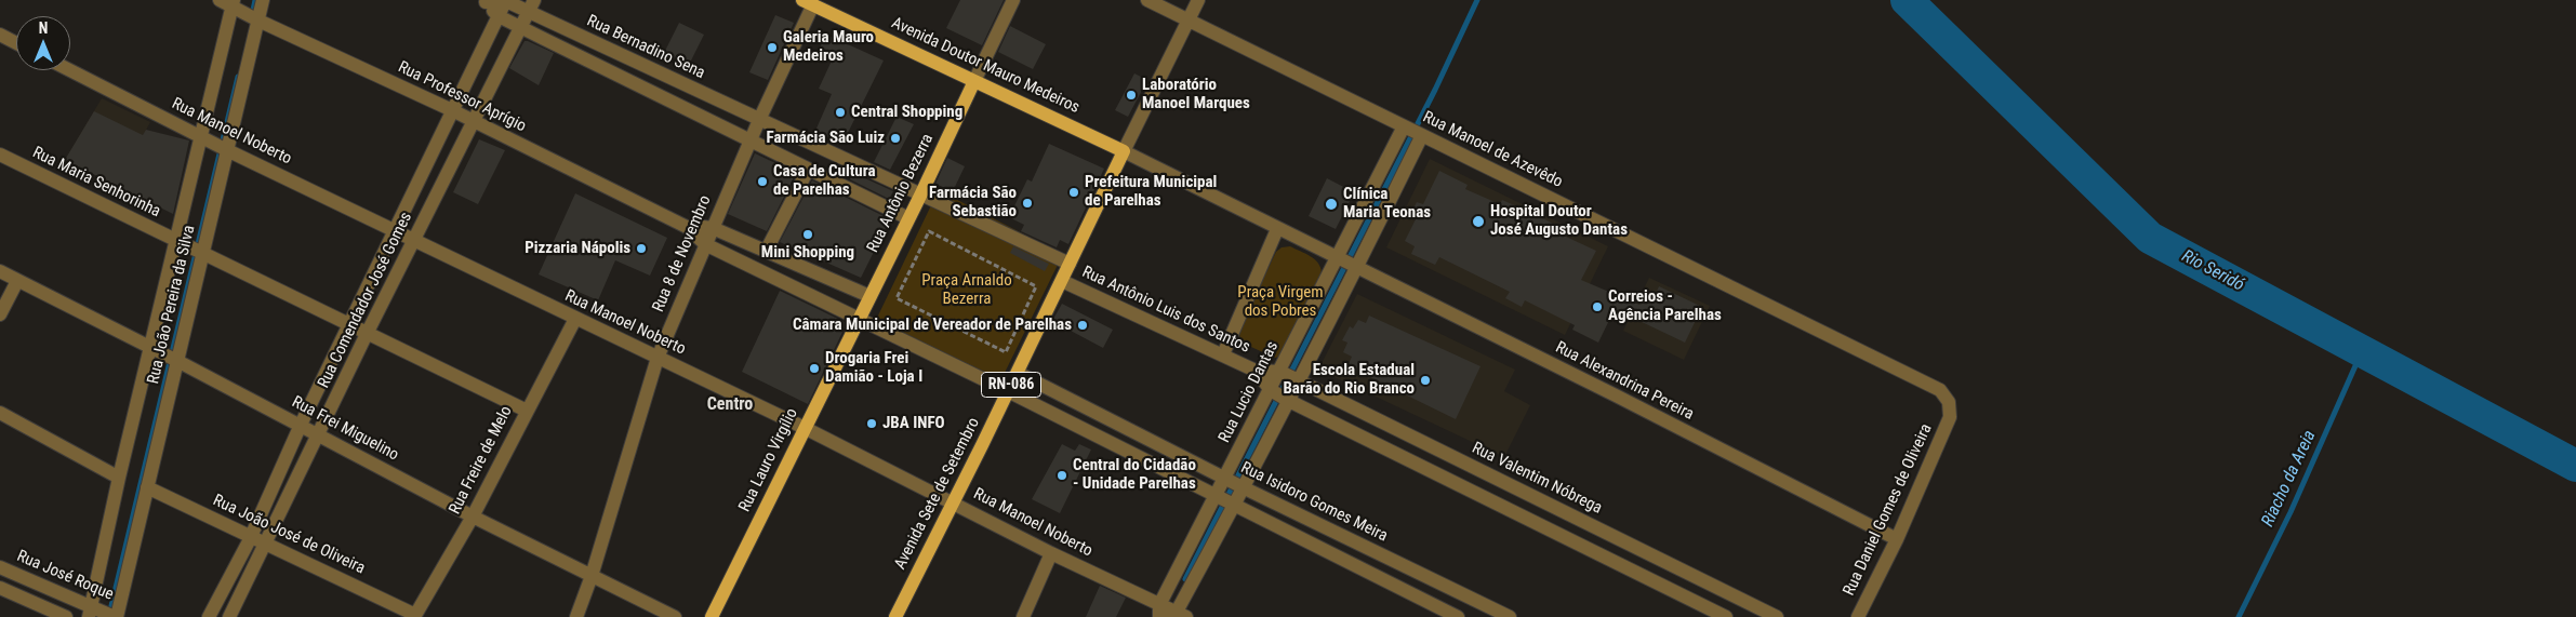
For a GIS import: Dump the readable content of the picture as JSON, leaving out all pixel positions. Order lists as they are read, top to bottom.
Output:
{
  "streets": {
    "main road": [
      "Avenida Doutor Mauro Medeiros",
      "Rua Antônio Bezerra",
      "RN-086",
      "Rua Lauro Virgílio",
      "Avenida Sete de Setembro"
    ],
    "street": [
      "Rua Bernadino Sena",
      "Rua Professor Aprígio",
      "Rua Manoel Noberto",
      "Rua Manoel de Azevêdo",
      "Rua Maria Senhorinha",
      "Rua 8 de Novembro",
      "Rua Comendador José Gomes",
      "Rua João Pereira da Silva",
      "Rua Antônio Luis dos Santos",
      "Rua Alexandrina Pereira",
      "Rua Lucio Dantas",
      "Rua Frei Miguelino",
      "Rua Freire de Melo",
      "Rua Valentim Nóbrega",
      "Rua Isidoro Gomes Meira",
      "Rua Daniel Gomes de Oliveira",
      "Rua João José de Oliveira",
      "Rua José Roque"
    ]
  },
  "crossings": [
    ["Rua Bernadino Sena", "Rua Antônio Bezerra"],
    ["Rua Bernadino Sena", "Rua 8 de Novembro"],
    ["Rua Bernadino Sena", "Rua Comendador José Gomes"],
    ["Avenida Doutor Mauro Medeiros", "Rua Antônio Bezerra"],
    ["Avenida Doutor Mauro Medeiros", "Rua 8 de Novembro"],
    ["Avenida Doutor Mauro Medeiros", "Rua Alexandrina Pereira"],
    ["Avenida Doutor Mauro Medeiros", "Avenida Sete de Setembro"],
    ["Rua Professor Aprígio", "Rua Antônio Bezerra"],
    ["Rua Professor Aprígio", "Rua 8 de Novembro"],
    ["Rua Professor Aprígio", "Rua Comendador José Gomes"],
    ["Rua Professor Aprígio", "Rua João Pereira da Silva"],
    ["Rua Professor Aprígio", "Rua Lauro Virgílio"],
    ["Rua Professor Aprígio", "Avenida Sete de Setembro"],
    ["Rua Manoel Noberto", "Rua 8 de Novembro"],
    ["Rua Manoel Noberto", "Rua Comendador José Gomes"],
    ["Rua Manoel Noberto", "Rua João Pereira da Silva"],
    ["Rua Manoel Noberto", "Rua Lucio Dantas"],
    ["Rua Manoel Noberto", "Rua Freire de Melo"],
    ["Rua Manoel Noberto", "Rua Lauro Virgílio"],
    ["Rua Manoel Noberto", "Avenida Sete de Setembro"],
    ["Rua Manoel de Azevêdo", "Rua Lucio Dantas"],
    ["Rua Manoel de Azevêdo", "Rua Daniel Gomes de Oliveira"],
    ["Rua Maria Senhorinha", "Rua Comendador José Gomes"],
    ["Rua Maria Senhorinha", "Rua João Pereira da Silva"],
    ["Rua Maria Senhorinha", "Rua Freire de Melo"],
    ["Rua Antônio Bezerra", "Rua Lauro Virgílio"],
    ["Rua 8 de Novembro", "Rua Frei Miguelino"],
    ["Rua Comendador José Gomes", "Rua Frei Miguelino"],
    ["Rua Comendador José Gomes", "Rua João José de Oliveira"],
    ["Rua João Pereira da Silva", "Rua Frei Miguelino"],
    ["Rua João Pereira da Silva", "Rua João José de Oliveira"],
    ["Rua João Pereira da Silva", "Rua José Roque"],
    ["Rua Antônio Luis dos Santos", "Rua Lucio Dantas"],
    ["Rua Antônio Luis dos Santos", "Rua Valentim Nóbrega"],
    ["Rua Antônio Luis dos Santos", "Avenida Sete de Setembro"],
    ["Rua Alexandrina Pereira", "Rua Lucio Dantas"],
    ["Rua Alexandrina Pereira", "Avenida Sete de Setembro"],
    ["Rua Alexandrina Pereira", "Rua Daniel Gomes de Oliveira"],
    ["Rua Lucio Dantas", "Rua Valentim Nóbrega"],
    ["Rua Lucio Dantas", "Rua Isidoro Gomes Meira"],
    ["Rua Frei Miguelino", "Rua Freire de Melo"],
    ["Rua Freire de Melo", "Rua João José de Oliveira"],
    ["Avenida Sete de Setembro", "Rua Isidoro Gomes Meira"]
  ],
  "districts": ["Centro"],
  "water": ["Rio Seridó", "Riacho da Areia"],
  "parks": ["Praça Arnaldo Bezerra", "Praça Virgem dos Pobres"],
  "places": [
    "Galeria Mauro Medeiros",
    "Laboratório Manoel Marques",
    "Central Shopping",
    "Farmácia São Luiz",
    "Casa de Cultura de Parelhas",
    "Prefeitura Municipal de Parelhas",
    "Farmácia São Sebastião",
    "Clínica Maria Teonas",
    "Hospital Doutor José Augusto Dantas",
    "Mini Shopping",
    "Pizzaria Nápolis",
    "Correios - Agência Parelhas",
    "Câmara Municipal de Vereador de Parelhas",
    "Drogaria Frei Damião - Loja I",
    "Escola Estadual Barão do Rio Branco",
    "JBA INFO",
    "Central do Cidadão - Unidade Parelhas"
  ],
  "north": "top"
}
